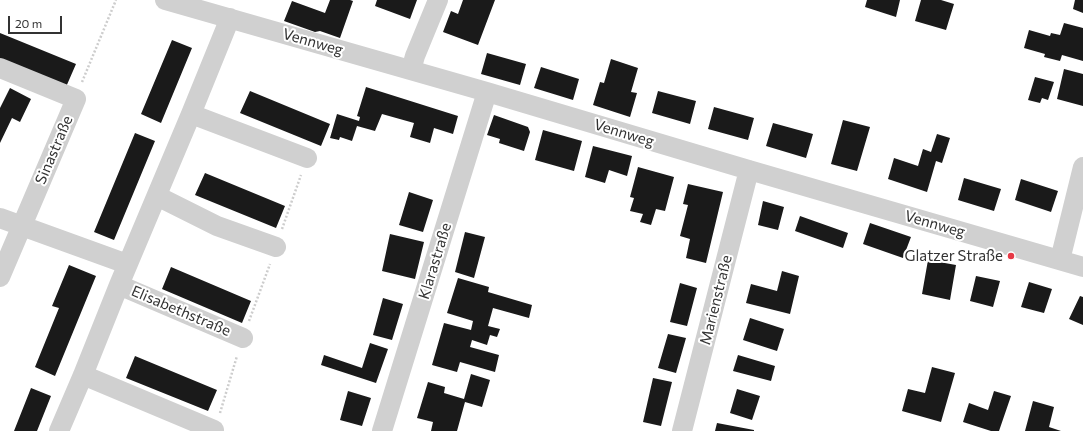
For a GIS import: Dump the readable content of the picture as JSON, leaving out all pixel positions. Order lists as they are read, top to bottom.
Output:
{
  "streets": {
    "street": [
      "Vennweg",
      "Sinastraße",
      "Klarastraße",
      "Marienstraße",
      "Elisabethstraße"
    ]
  },
  "crossings": [
    ["Vennweg", "Klarastraße"],
    ["Vennweg", "Marienstraße"],
    ["Vennweg", "Elisabethstraße"]
  ],
  "places": ["Glatzer Straße"],
  "scale_bar": "20 m"
}
